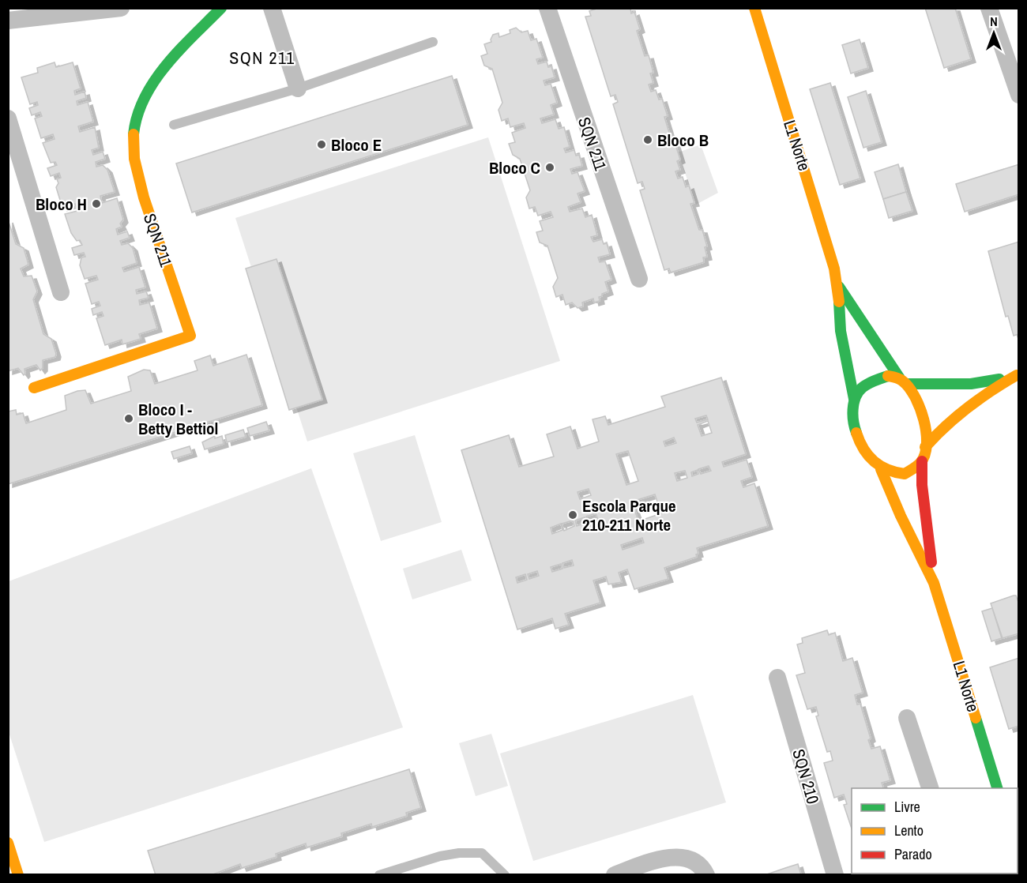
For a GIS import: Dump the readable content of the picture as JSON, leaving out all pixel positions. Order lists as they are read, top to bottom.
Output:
{
  "streets": {
    "street": ["SQN 211", "L1 Norte", "SQN 210"]
  },
  "districts": ["SQN 211"],
  "places": [
    "Bloco B",
    "Bloco E",
    "Bloco C",
    "Bloco H",
    "Bloco I - Betty Bettiol",
    "Escola Parque 210-211 Norte"
  ],
  "legend": ["Livre", "Lento", "Parado"],
  "north": "top"
}
